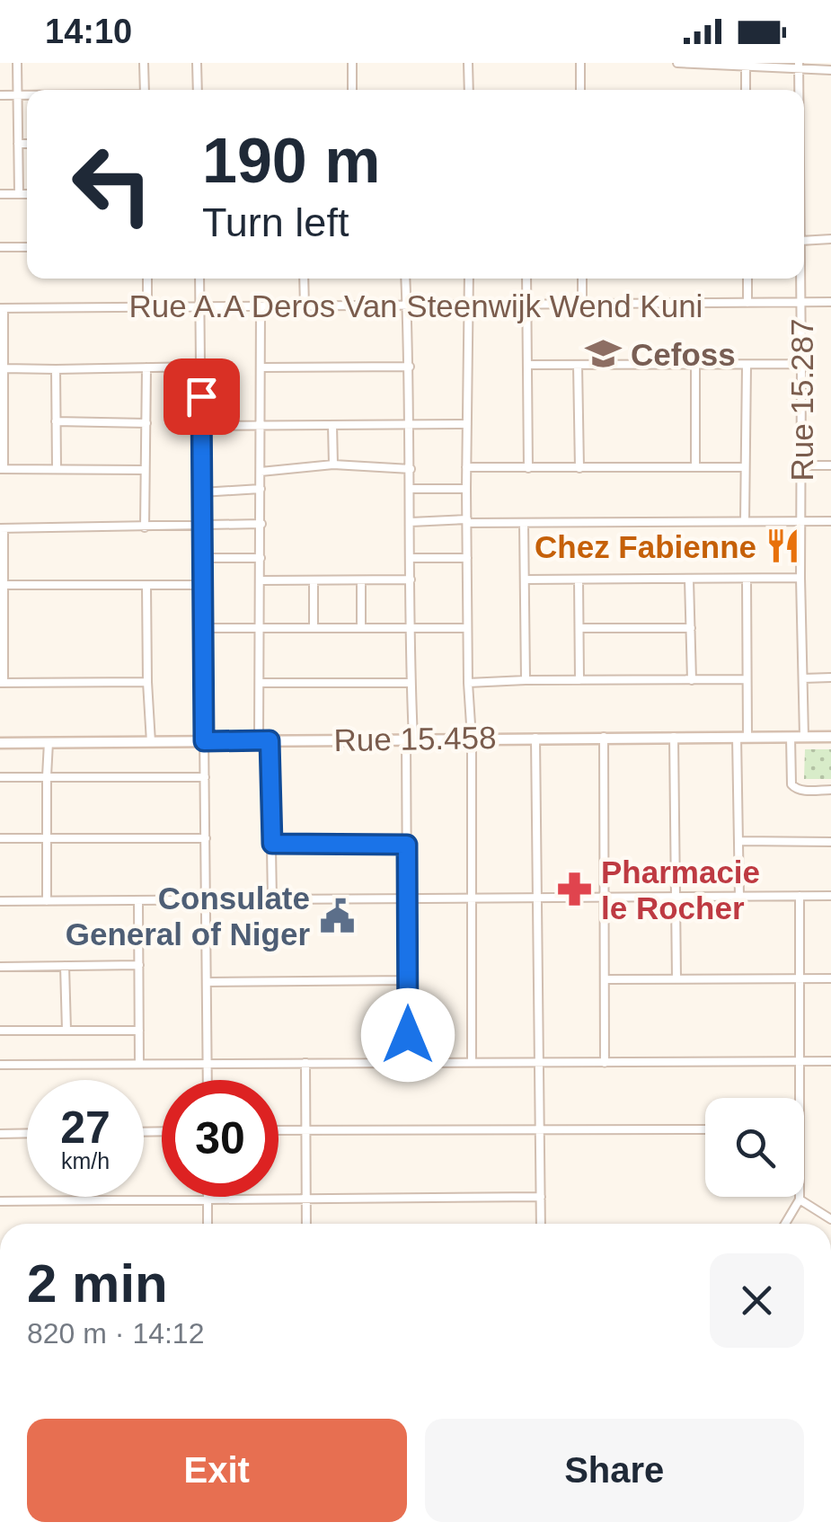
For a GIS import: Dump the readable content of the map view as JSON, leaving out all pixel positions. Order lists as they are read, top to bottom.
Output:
{
  "streets": {
    "main road": ["Rue 15.458"],
    "street": ["Rue A.A Deros Van Steenwijk Wend Kuni", "Rue 15.287"]
  },
  "crossings": [
    ["Rue A.A Deros Van Steenwijk Wend Kuni", "Rue 15.287"],
    ["Rue 15.287", "Rue 15.458"]
  ],
  "places": {
    "school or university": ["Cefoss"],
    "restaurant": ["Chez Fabienne"],
    "pharmacy": ["Pharmacie le Rocher"],
    "public building": ["Consulate General of Niger"]
  },
  "page": {
    "status": "14:10",
    "turn": ["190 m", "Turn left"],
    "speed": "27 km/h",
    "limit": "30",
    "heading": ["2 min", "820 m · 14:12"],
    "buttons": ["Exit", "Share"]
  }
}
